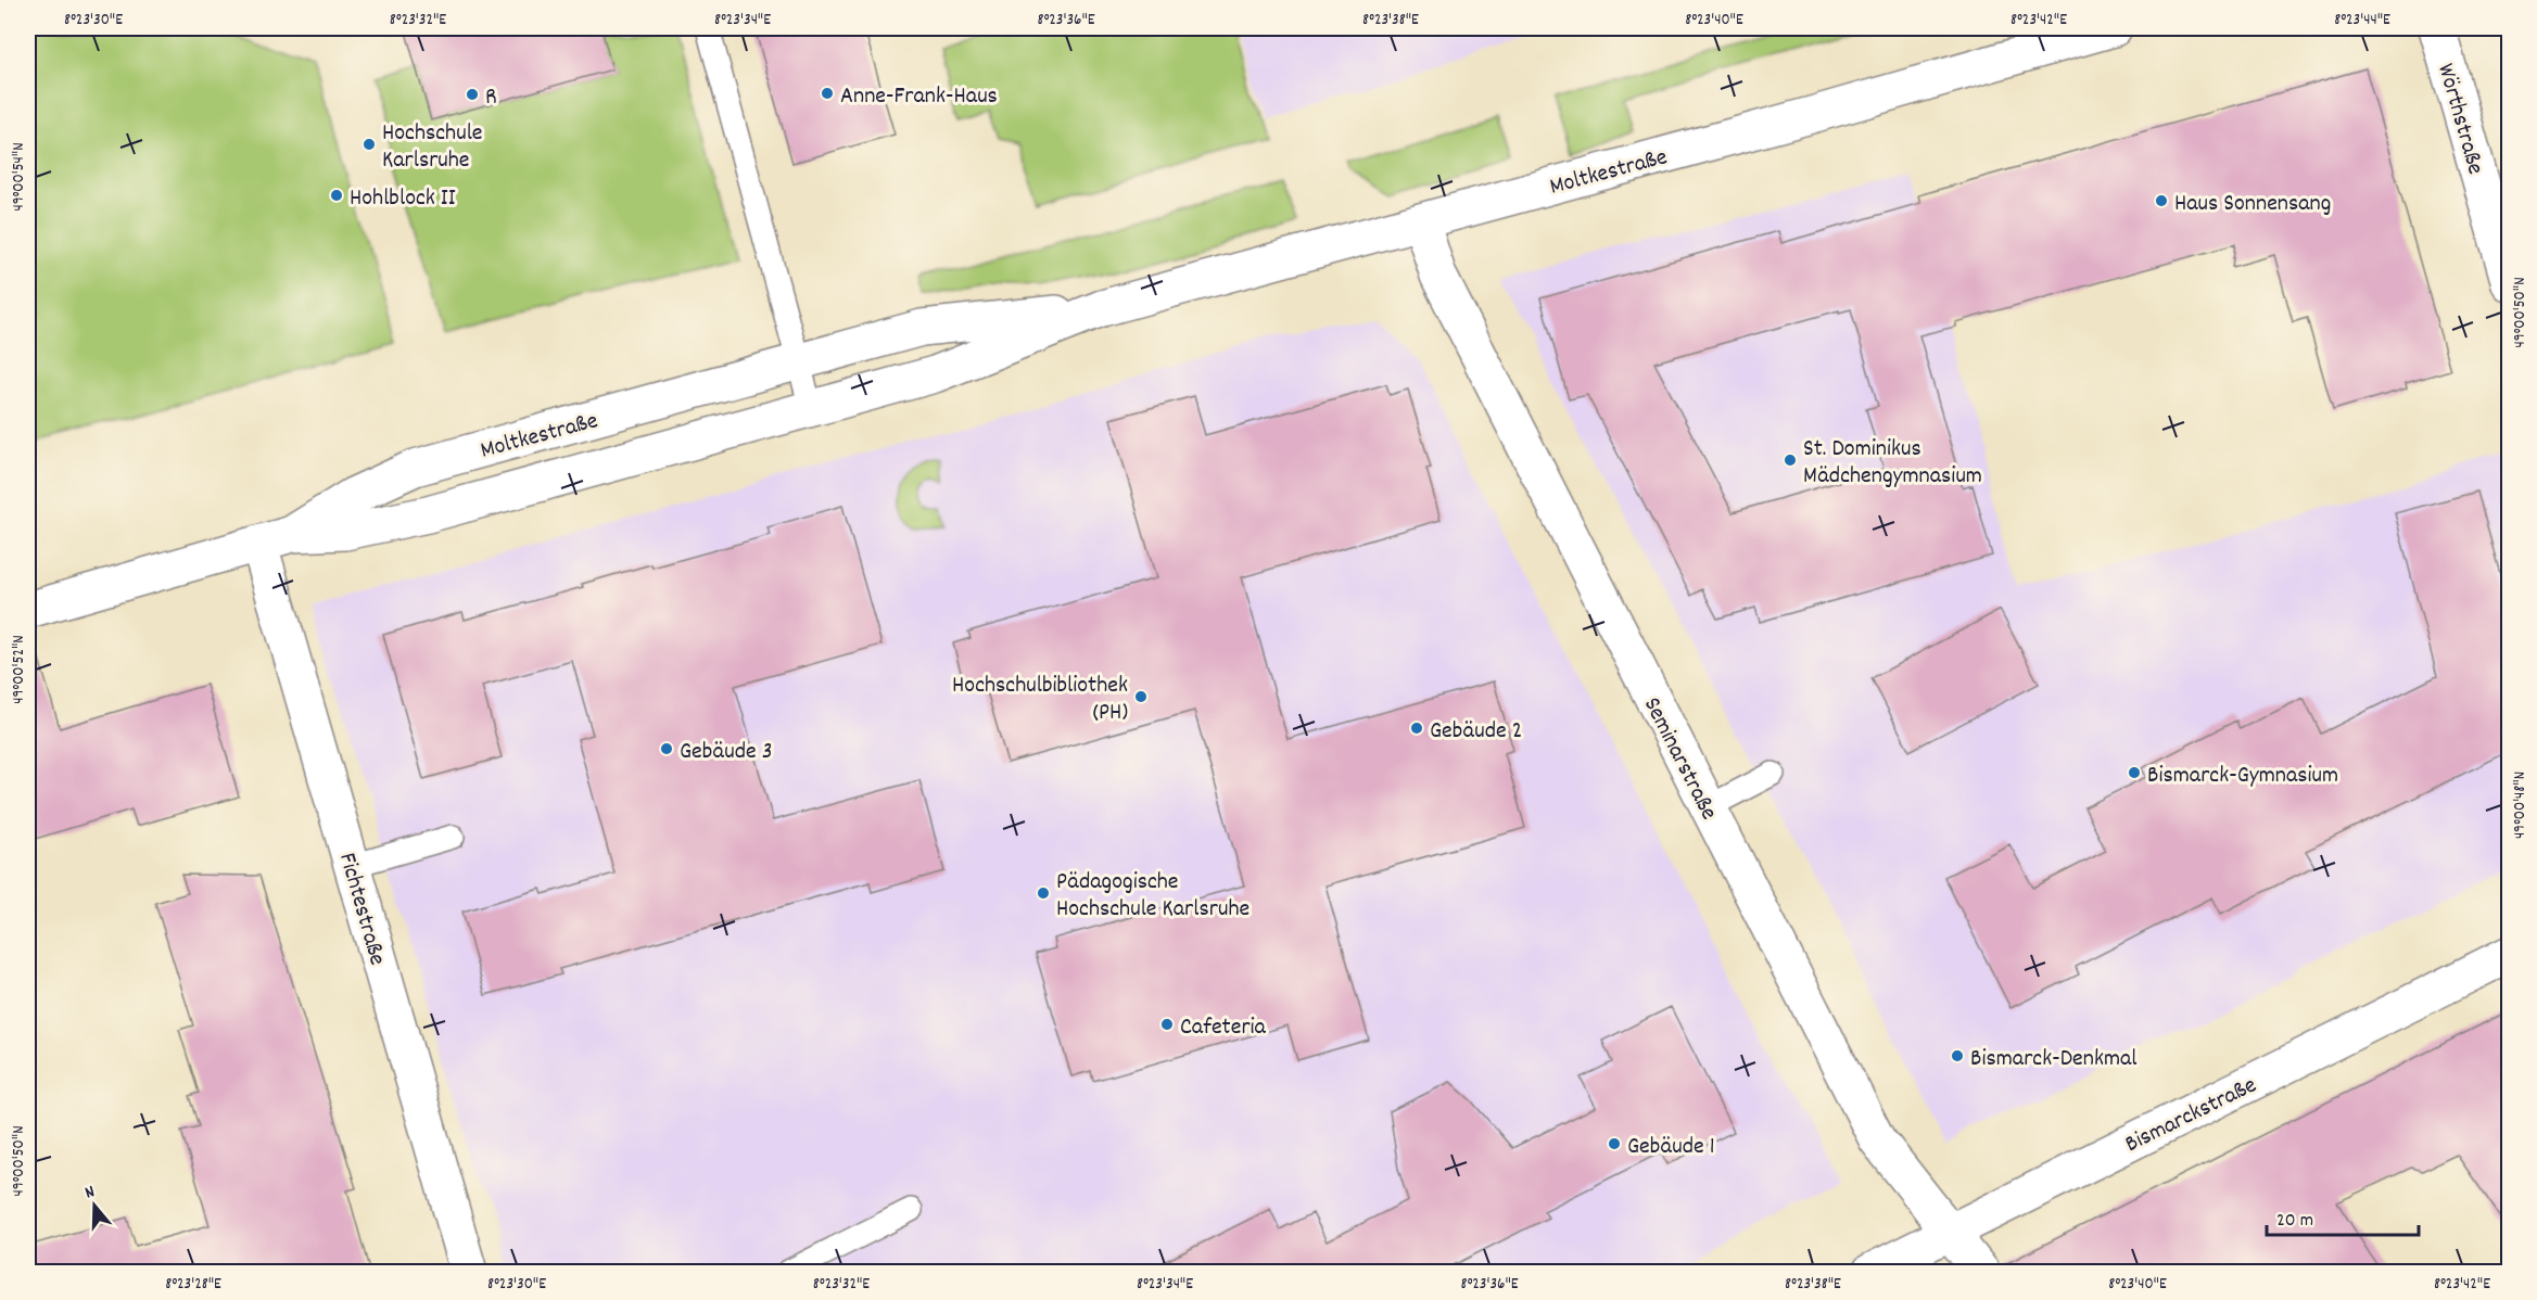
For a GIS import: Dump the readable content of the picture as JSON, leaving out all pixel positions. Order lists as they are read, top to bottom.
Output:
{
  "streets": {
    "main road": [
      "Wörthstraße",
      "Moltkestraße",
      "Seminarstraße",
      "Fichtestraße",
      "Bismarckstraße"
    ]
  },
  "crossings": [
    ["Moltkestraße", "Seminarstraße"],
    ["Moltkestraße", "Fichtestraße"],
    ["Seminarstraße", "Bismarckstraße"]
  ],
  "places": [
    "Anne-Frank-Haus",
    "R",
    "Hochschule Karlsruhe",
    "Hohlblock II",
    "Haus Sonnensang",
    "St. Dominikus Mädchengymnasium",
    "Hochschulbibliothek (PH)",
    "Gebäude 2",
    "Gebäude 3",
    "Bismarck-Gymnasium",
    "Pädagogische Hochschule Karlsruhe",
    "Cafeteria",
    "Bismarck-Denkmal",
    "Gebäude 1"
  ],
  "scale_bar": "20 m",
  "north": "top",
  "coordinates": [
    "8°23'30\"E",
    "8°23'32\"E",
    "8°23'34\"E",
    "8°23'36\"E",
    "8°23'38\"E",
    "8°23'40\"E",
    "8°23'42\"E",
    "8°23'44\"E",
    "49°00'54\"N",
    "49°00'50\"N",
    "49°00'52\"N",
    "49°00'48\"N",
    "8°23'28\"E"
  ]
}
